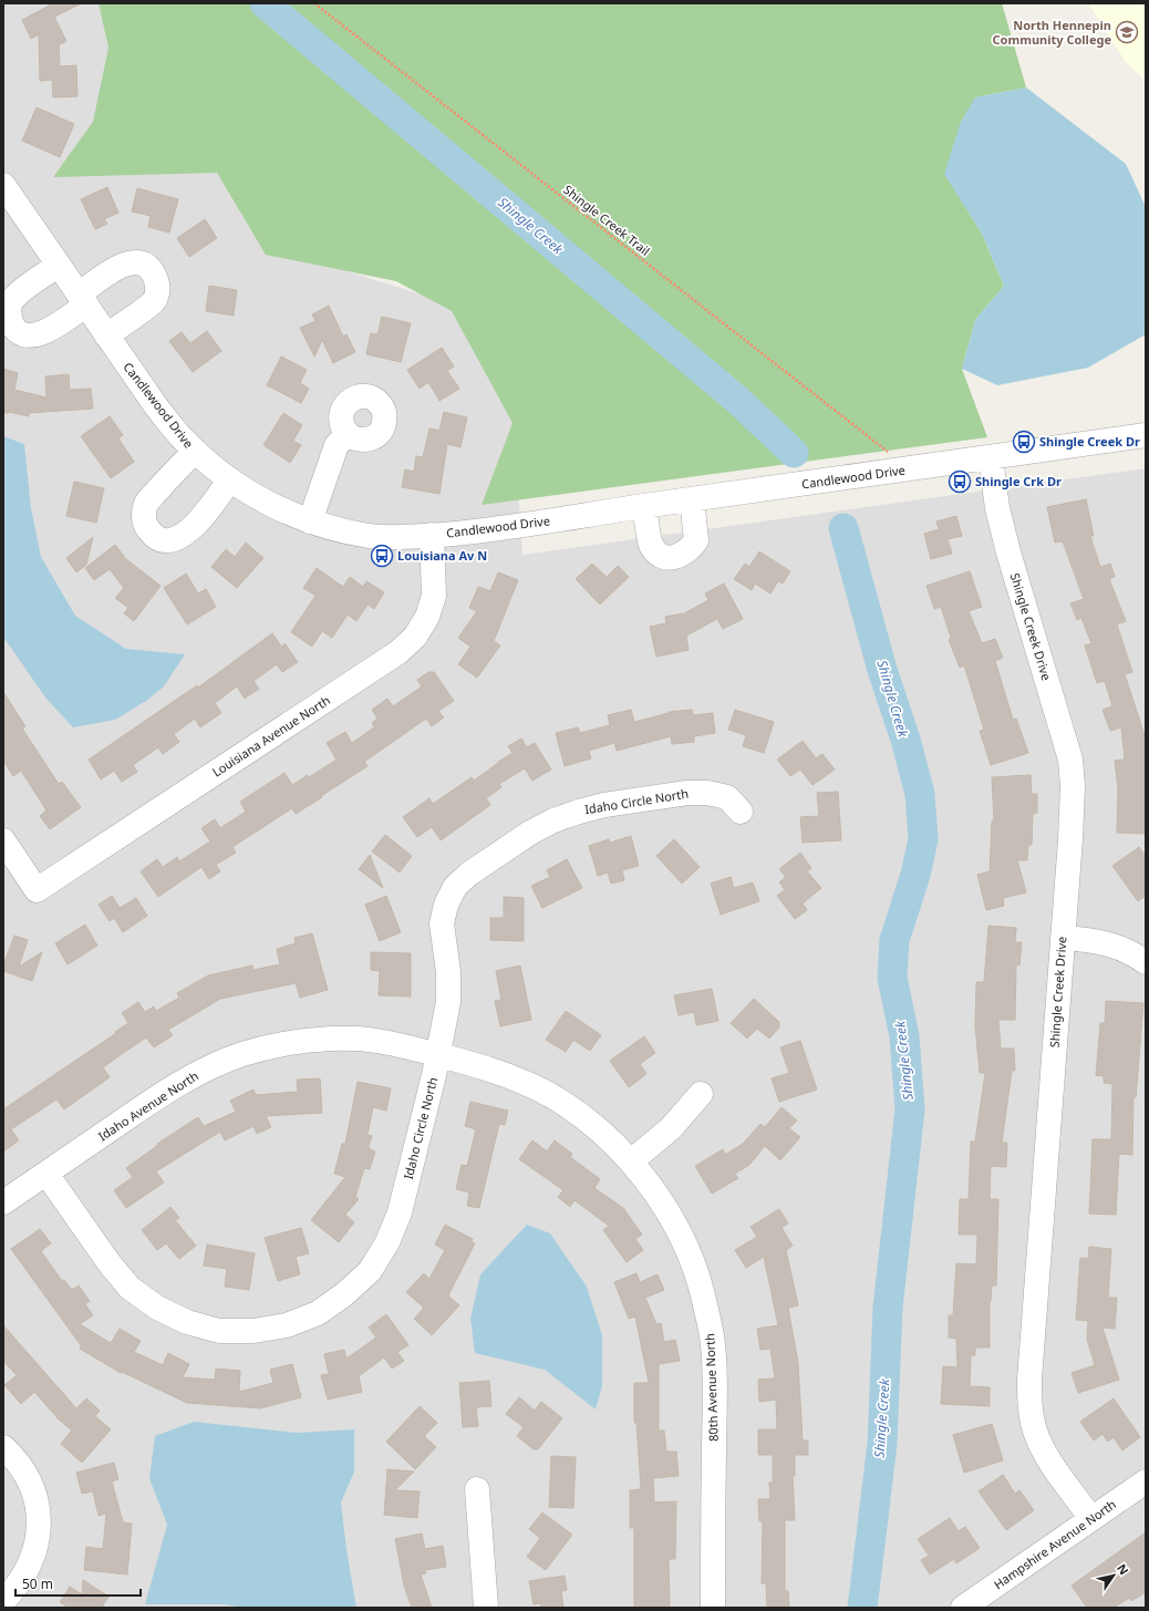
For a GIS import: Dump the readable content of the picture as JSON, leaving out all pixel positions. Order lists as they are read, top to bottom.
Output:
{
  "streets": {
    "street": [
      "Candlewood Drive",
      "Shingle Creek Drive",
      "Louisiana Avenue North",
      "Idaho Circle North",
      "Idaho Avenue North",
      "80th Avenue North",
      "Hampshire Avenue North"
    ],
    "path": ["Shingle Creek Trail"]
  },
  "crossings": [
    ["Candlewood Drive", "Shingle Creek Drive"],
    ["Candlewood Drive", "Louisiana Avenue North"],
    ["Shingle Creek Drive", "Hampshire Avenue North"],
    ["Idaho Circle North", "Idaho Avenue North"],
    ["Idaho Circle North", "80th Avenue North"],
    ["Idaho Avenue North", "80th Avenue North"]
  ],
  "water": ["Shingle Creek"],
  "places": {
    "school or university": ["North Hennepin Community College"],
    "bus stop": ["Shingle Creek Dr", "Shingle Crk Dr", "Louisiana Av N"]
  },
  "scale_bar": "50 m",
  "north": "top right"
}
